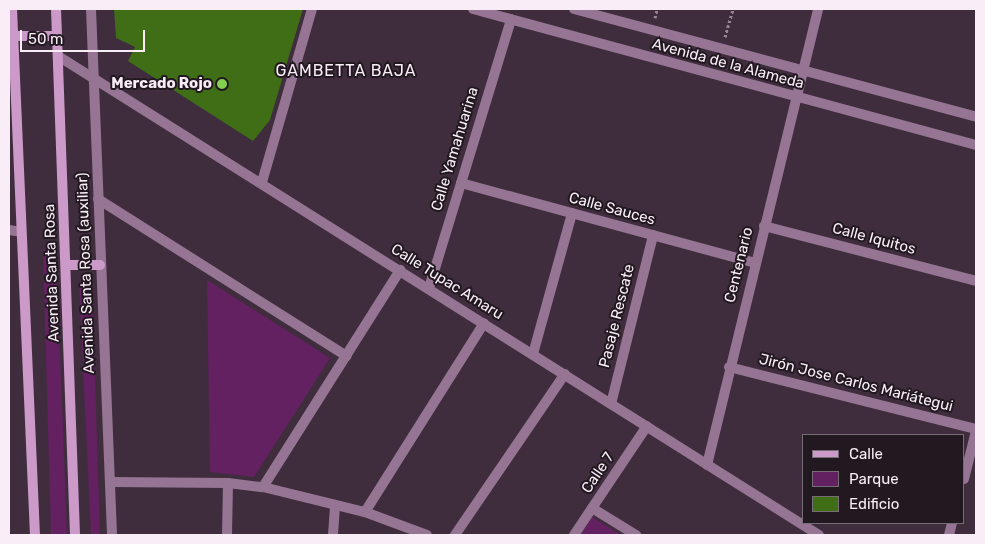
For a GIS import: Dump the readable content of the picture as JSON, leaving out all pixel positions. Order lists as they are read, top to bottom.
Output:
{
  "streets": {
    "main road": ["Avenida Santa Rosa"],
    "street": [
      "Avenida de la Alameda",
      "Calle Yamahuarina",
      "Calle Sauces",
      "Calle Iquitos",
      "Centenario",
      "Avenida Santa Rosa (auxiliar)",
      "Calle Tupac Amaru",
      "Pasaje Rescate",
      "Jirón Jose Carlos Mariátegui",
      "Calle 7"
    ]
  },
  "crossings": [
    ["Avenida de la Alameda", "Calle Yamahuarina"],
    ["Avenida de la Alameda", "Centenario"],
    ["Calle Yamahuarina", "Calle Sauces"],
    ["Calle Yamahuarina", "Calle Tupac Amaru"],
    ["Calle Sauces", "Centenario"],
    ["Calle Sauces", "Pasaje Rescate"],
    ["Calle Iquitos", "Centenario"],
    ["Centenario", "Calle Tupac Amaru"],
    ["Centenario", "Jirón Jose Carlos Mariátegui"],
    ["Avenida Santa Rosa", "Calle Tupac Amaru"],
    ["Avenida Santa Rosa (auxiliar)", "Calle Tupac Amaru"],
    ["Calle Tupac Amaru", "Pasaje Rescate"],
    ["Calle Tupac Amaru", "Calle 7"]
  ],
  "districts": ["GAMBETTA BAJA"],
  "places": ["Mercado Rojo"],
  "legend": ["Calle", "Parque", "Edificio"],
  "scale_bar": "50 m"
}
